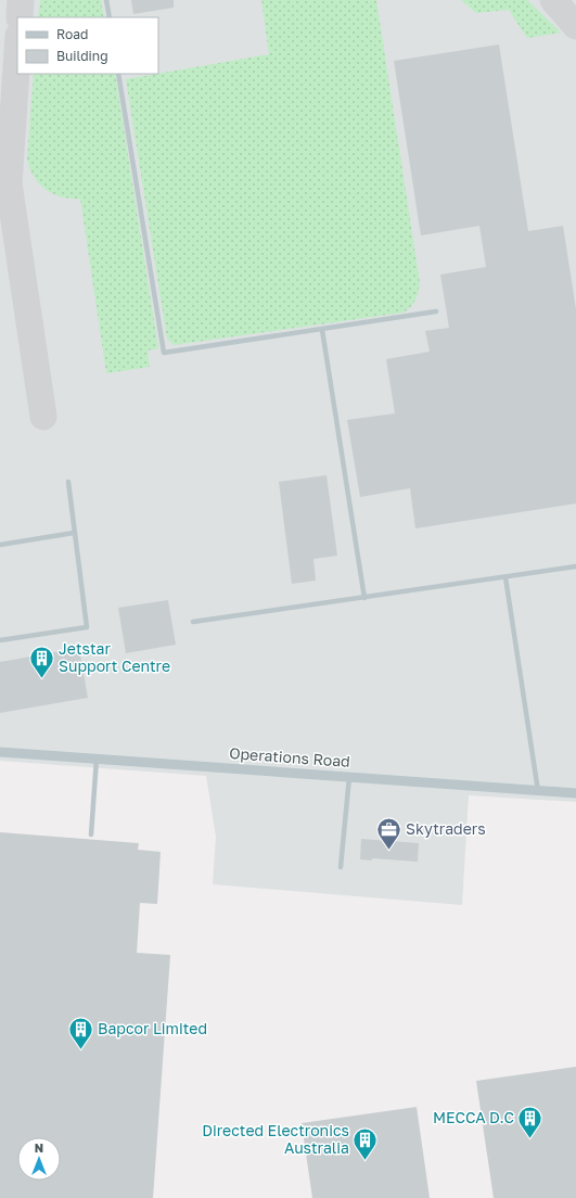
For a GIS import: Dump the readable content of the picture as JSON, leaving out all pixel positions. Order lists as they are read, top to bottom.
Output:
{
  "streets": {
    "street": ["Operations Road"]
  },
  "places": {
    "building": [
      "Jetstar Support Centre",
      "Bapcor Limited",
      "MECCA D.C",
      "Directed Electronics Australia"
    ],
    "office": ["Skytraders"]
  },
  "legend": ["Road", "Building"],
  "north": "top"
}
